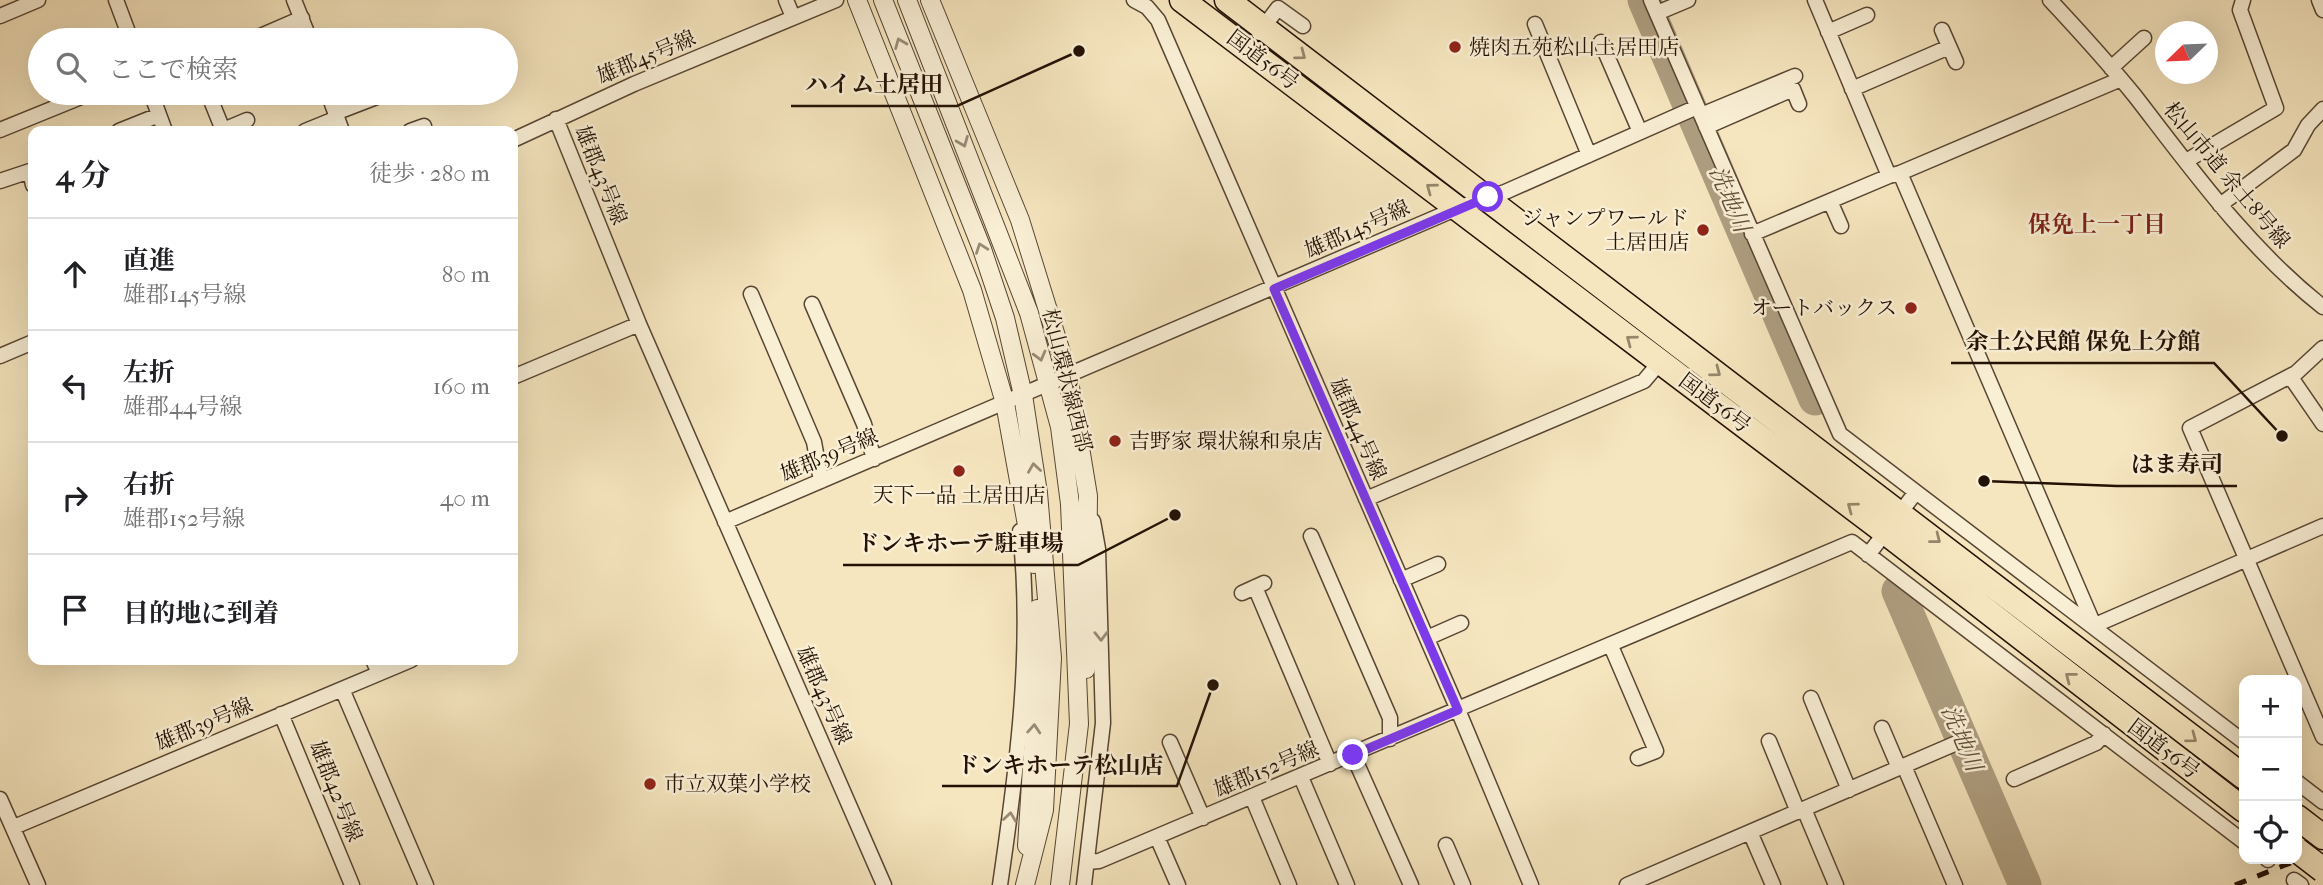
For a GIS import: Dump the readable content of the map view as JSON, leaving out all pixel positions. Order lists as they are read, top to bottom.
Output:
{
  "streets": {
    "highway": ["国道56号"],
    "street": [
      "雄郡45号線",
      "雄郡43号線",
      "松山市道 余土8号線",
      "雄郡145号線",
      "松山環状線西部",
      "雄郡44号線",
      "雄郡39号線",
      "雄郡152号線",
      "雄郡42号線"
    ]
  },
  "crossings": [
    ["雄郡45号線", "雄郡43号線"],
    ["国道56号", "雄郡145号線"],
    ["雄郡43号線", "雄郡39号線"],
    ["雄郡145号線", "雄郡44号線"],
    ["雄郡145号線", "雄郡39号線"],
    ["松山環状線西部", "雄郡39号線"],
    ["雄郡44号線", "雄郡39号線"],
    ["雄郡44号線", "雄郡152号線"],
    ["雄郡39号線", "雄郡42号線"]
  ],
  "districts": ["保免上一丁目"],
  "water": ["洗地川"],
  "places": [
    "焼肉五苑松山土居田店",
    "ハイム土居田",
    "ジャンプワールド 土居田店",
    "オートバックス",
    "余土公民館 保免上分館",
    "吉野家 環状線和泉店",
    "天下一品 土居田店",
    "はま寿司",
    "ドンキホーテ駐車場",
    "ドンキホーテ松山店",
    "市立双葉小学校"
  ],
  "north": "bottom left",
  "page": {
    "search": "ここで検索",
    "heading": ["4 分", "徒歩 · 280 m"],
    "list": [
      ["直進", "雄郡145号線", "80 m"],
      ["左折", "雄郡44号線", "160 m"],
      ["右折", "雄郡152号線", "40 m"],
      "目的地に到着"
    ],
    "map_buttons": ["+", "−"]
  }
}
